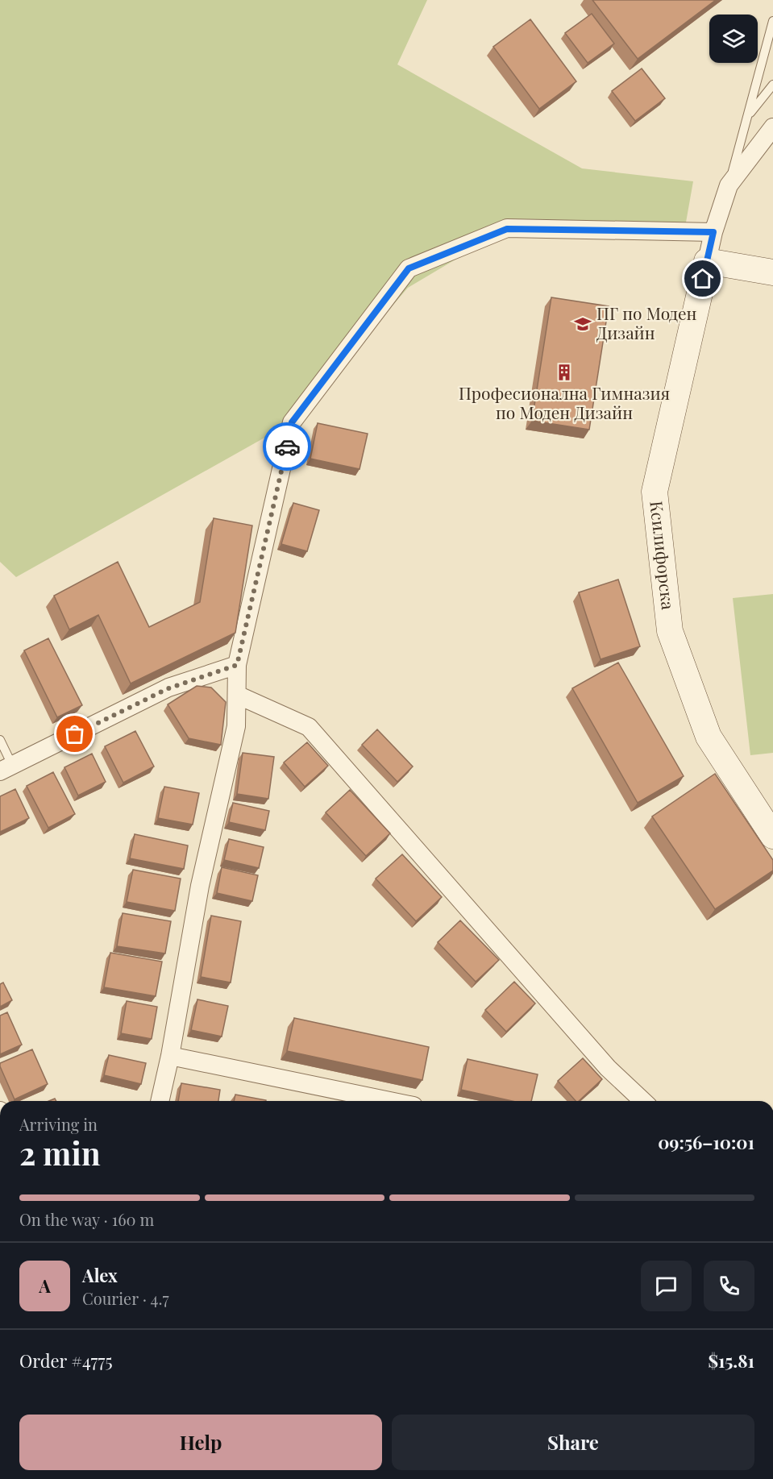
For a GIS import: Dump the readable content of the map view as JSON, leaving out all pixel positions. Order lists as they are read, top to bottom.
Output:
{
  "streets": {
    "street": ["Ксилифорска"]
  },
  "places": {
    "school or university": ["ПГ по Моден Дизайн"],
    "building": ["Професионална Гимназия по Моден Дизайн"]
  },
  "page": {
    "heading": ["2 min", "Arriving in", "09:56–10:01"],
    "panel": [
      "Alex",
      "Courier · 4.7",
      "Order #4775",
      "$15.81"
    ],
    "bar": "On the way · 160 m",
    "round": "A",
    "buttons": ["Help", "Share"]
  }
}
